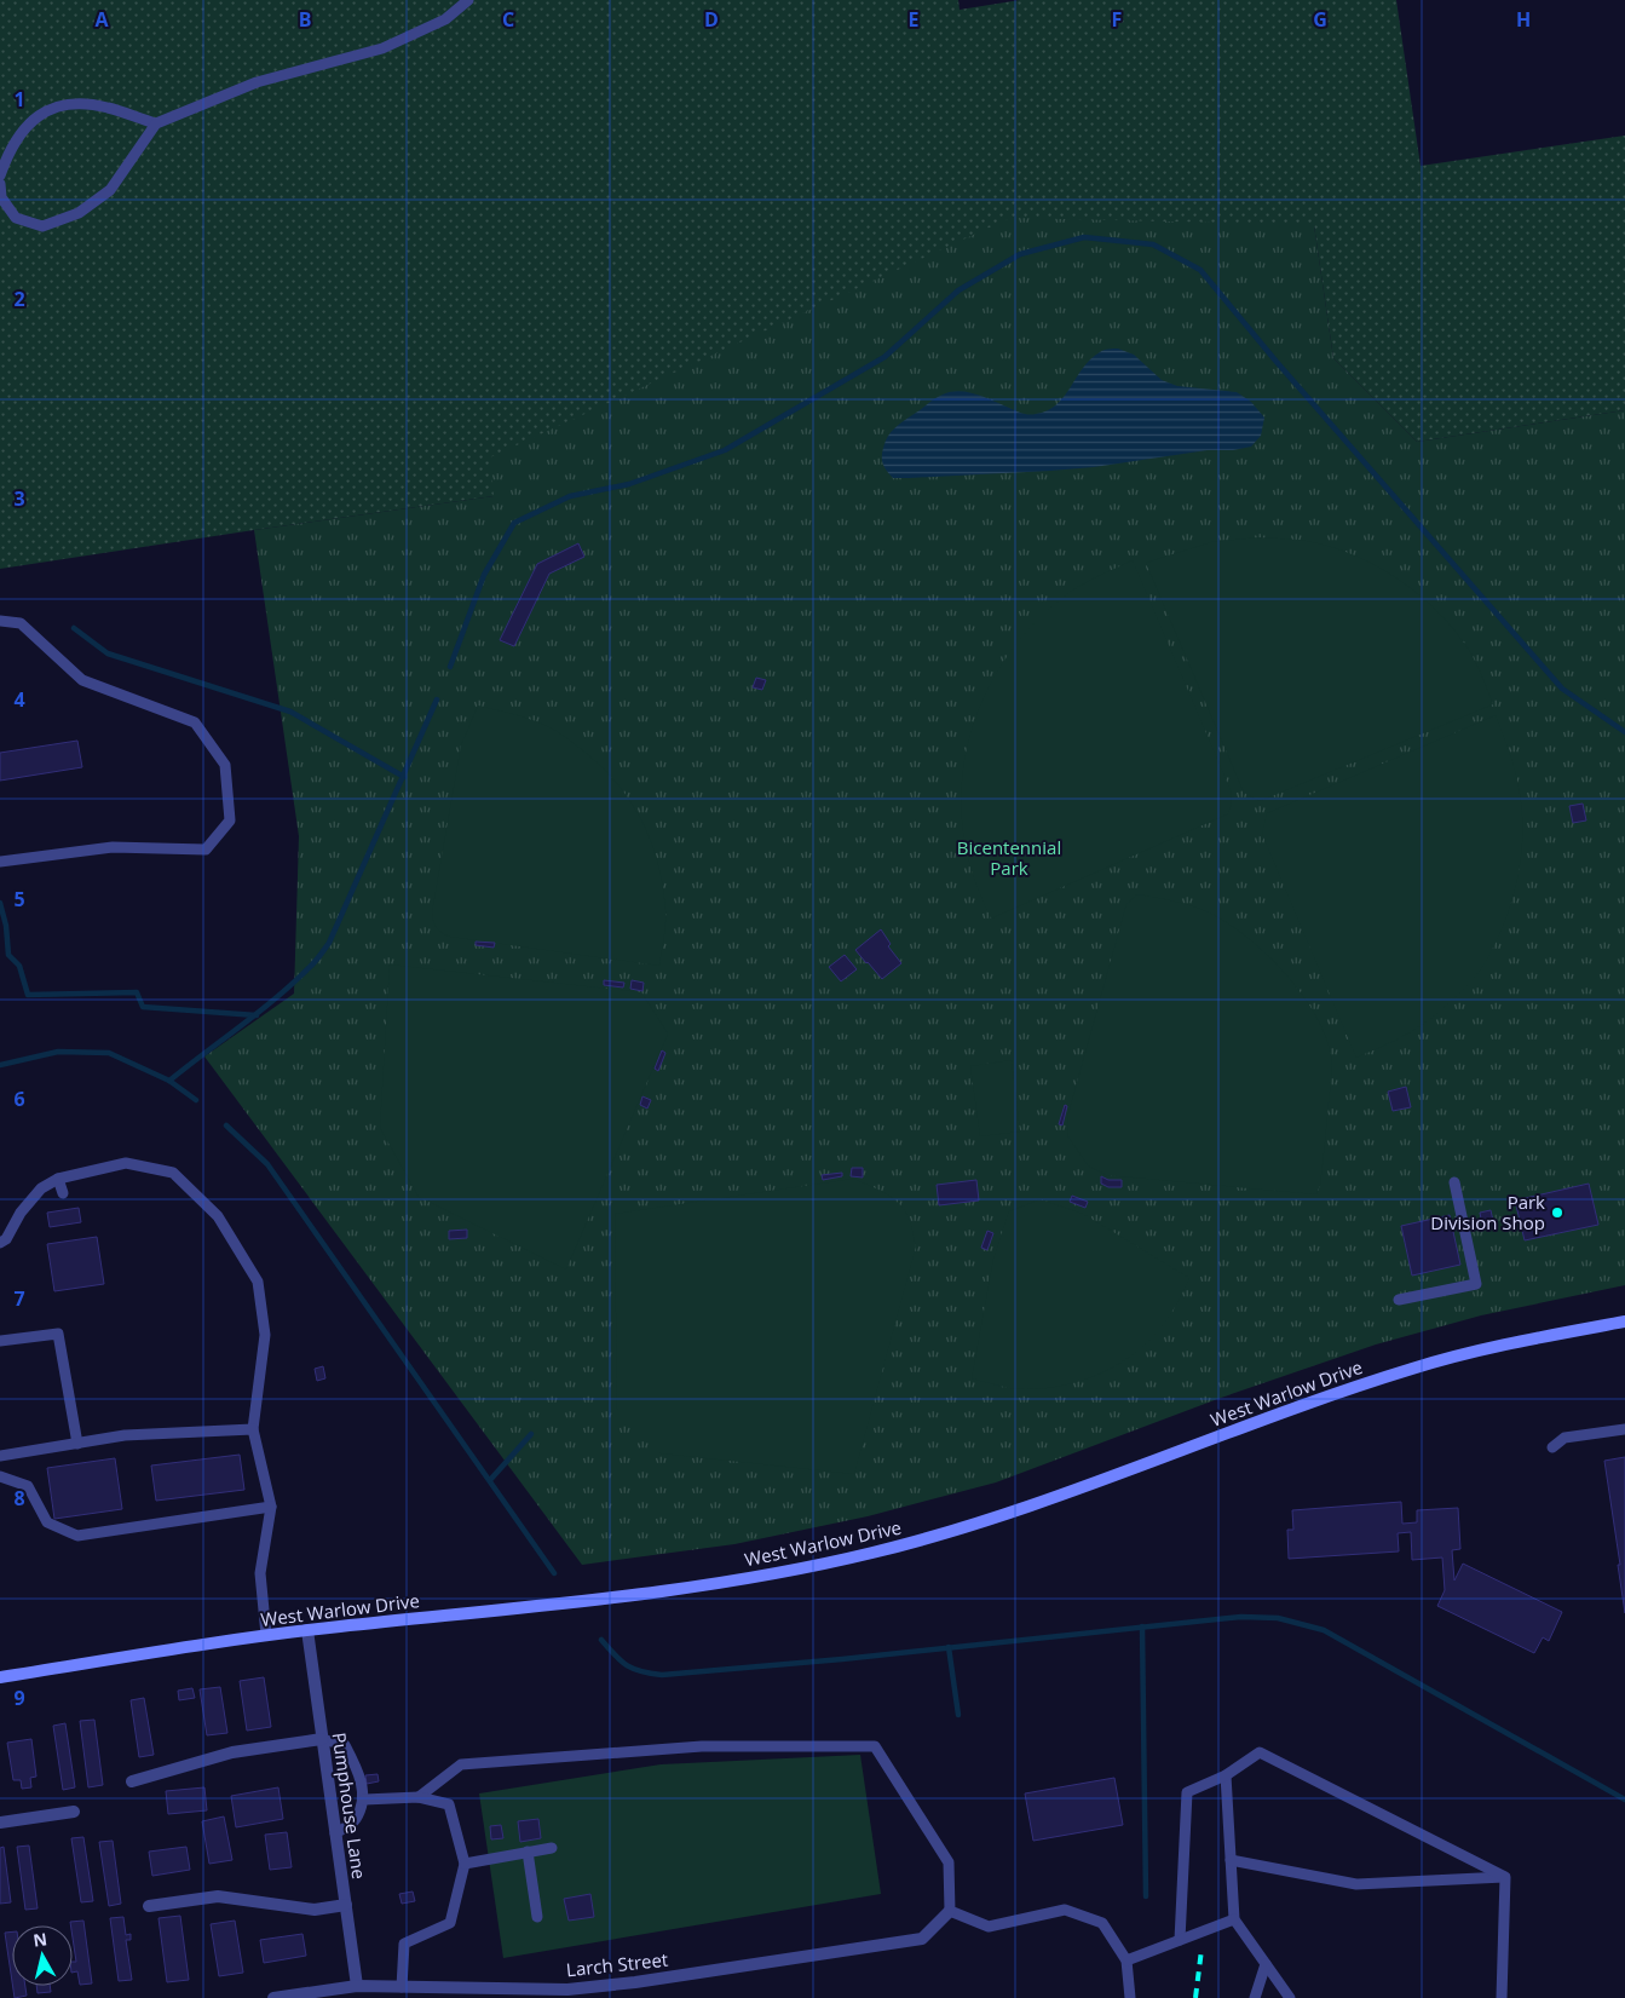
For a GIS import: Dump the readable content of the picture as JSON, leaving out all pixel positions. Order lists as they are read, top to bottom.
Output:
{
  "streets": {
    "street": ["West Warlow Drive", "Pumphouse Lane", "Larch Street"]
  },
  "crossings": [
    ["West Warlow Drive", "Pumphouse Lane"],
    ["Pumphouse Lane", "Larch Street"]
  ],
  "parks": ["Bicentennial Park"],
  "places": ["Park Division Shop"],
  "north": "top",
  "grid": {
    "columns": [
      "A",
      "B",
      "C",
      "D",
      "E",
      "F",
      "G",
      "H"
    ],
    "rows": [
      "1",
      "2",
      "3",
      "4",
      "5",
      "6",
      "7",
      "8",
      "9"
    ]
  }
}
